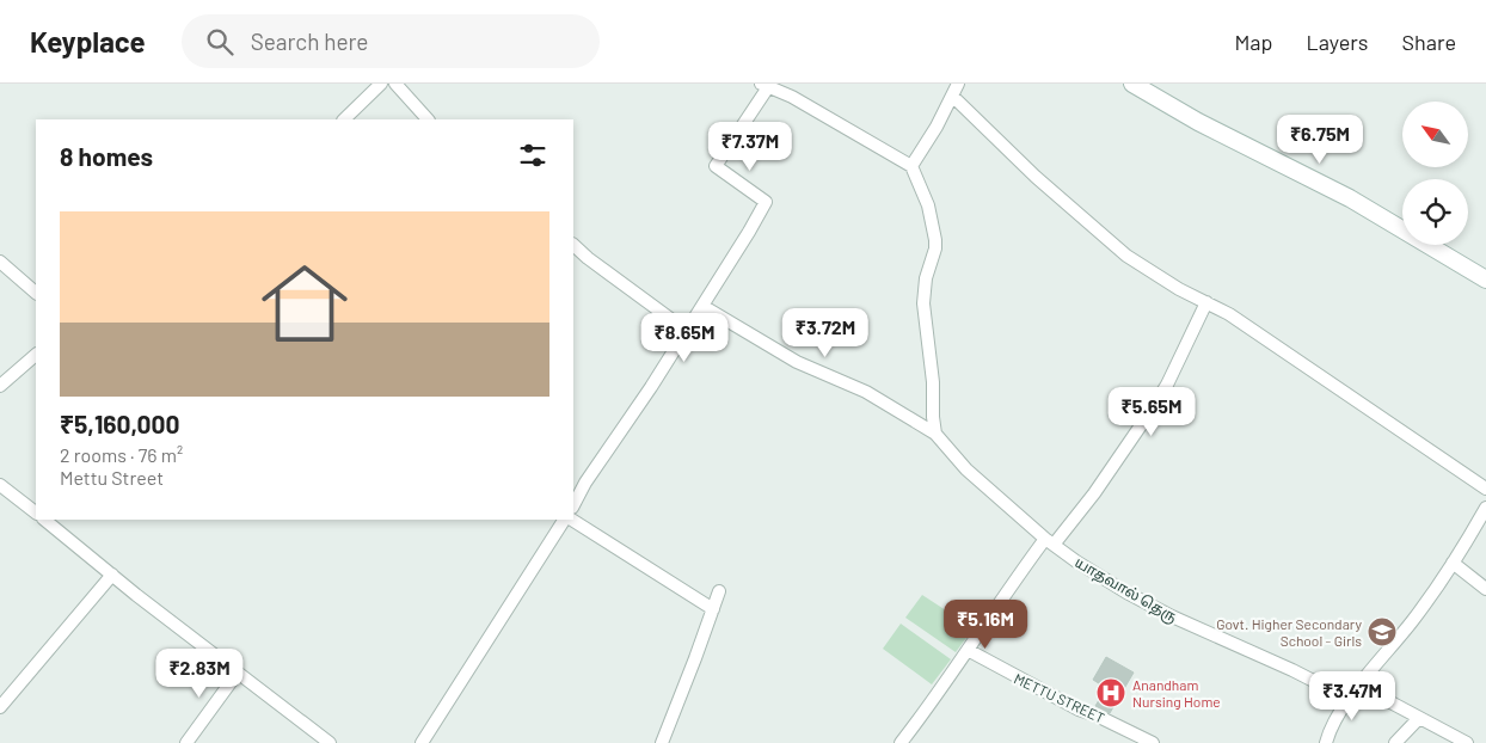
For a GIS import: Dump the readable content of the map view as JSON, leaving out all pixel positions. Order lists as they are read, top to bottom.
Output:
{
  "streets": {
    "street": ["யாதவால் தெரு", "METTU STREET"]
  },
  "places": {
    "school or university": ["Govt. Higher Secondary School - Girls"],
    "hospital": ["Anandham Nursing Home"]
  },
  "north": "top left",
  "page": {
    "header": "Keyplace",
    "search": "Search here",
    "nav": ["Map", "Layers", "Share"],
    "price": [
      "₹6.75M",
      "₹7.37M",
      "₹3.72M",
      "₹8.65M",
      "₹5.65M",
      "₹5.16M",
      "₹2.83M",
      "₹3.47M"
    ],
    "heading": "8 homes",
    "list": [
      {
        "name": "₹5,160,000",
        "note": "2 rooms · 76 m² · Mettu Street"
      }
    ]
  }
}
